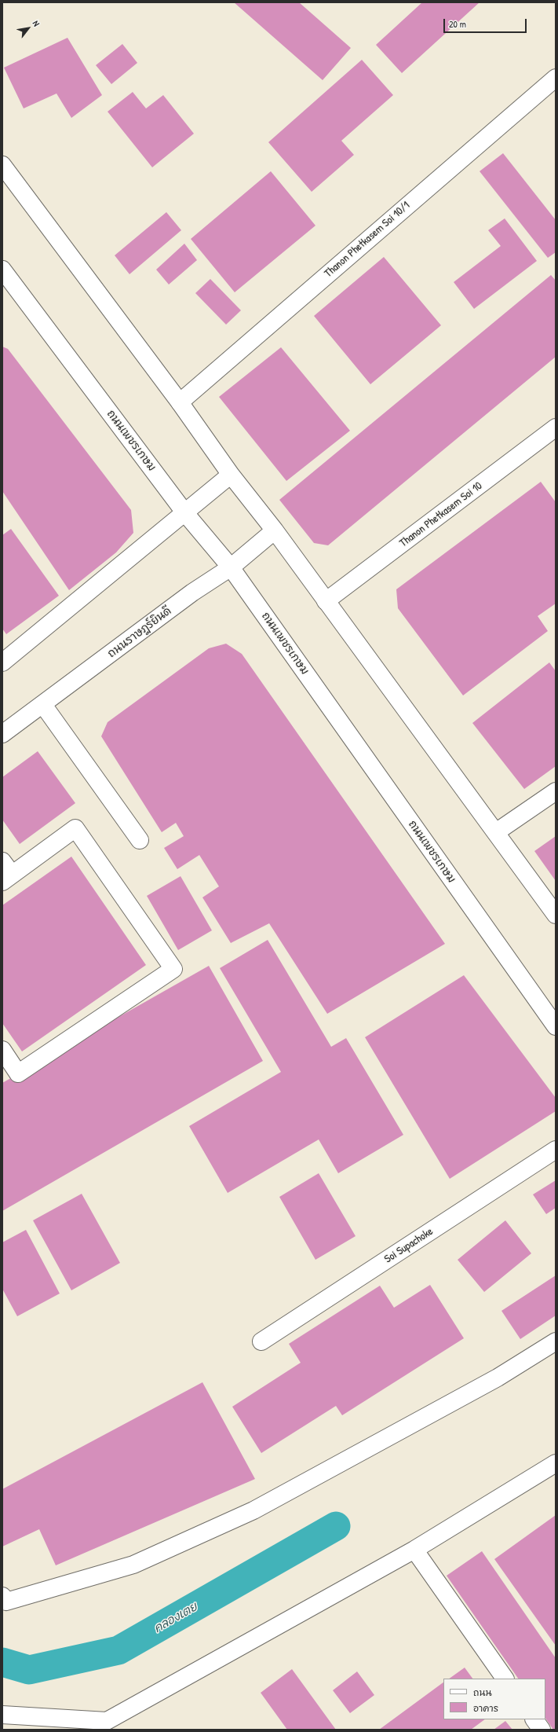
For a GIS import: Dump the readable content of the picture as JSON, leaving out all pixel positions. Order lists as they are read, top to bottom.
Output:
{
  "streets": {
    "street": [
      "Thanon Phetkasem Soi 10/1",
      "ถนนเพชรเกษม",
      "Thanon Phetkasem Soi 10",
      "ถนนราษฎร์ยินดี",
      "Soi Supachoke"
    ]
  },
  "crossings": [
    ["ถนนเพชรเกษม", "ถนนราษฎร์ยินดี"]
  ],
  "water": ["คลองเตย"],
  "legend": ["ถนน", "อาคาร"],
  "scale_bar": "20 m",
  "north": "top right"
}
